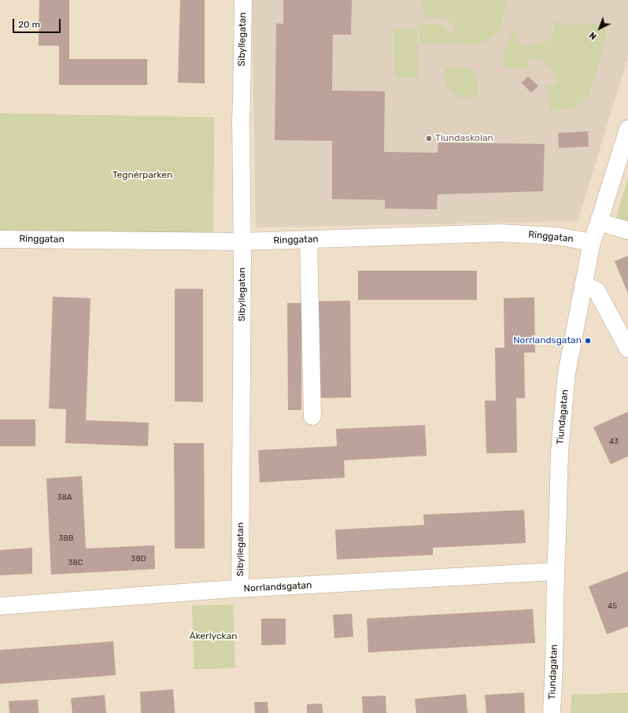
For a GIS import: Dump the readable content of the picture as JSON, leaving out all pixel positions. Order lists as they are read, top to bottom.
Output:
{
  "streets": {
    "street": [
      "Sibyllegatan",
      "Ringgatan",
      "Tiundagatan",
      "Norrlandsgatan"
    ]
  },
  "crossings": [
    ["Sibyllegatan", "Ringgatan"],
    ["Sibyllegatan", "Norrlandsgatan"],
    ["Ringgatan", "Tiundagatan"],
    ["Tiundagatan", "Norrlandsgatan"]
  ],
  "parks": ["Tegnérparken", "Åkerlyckan"],
  "places": ["Tiundaskolan", "Norrlandsgatan"],
  "house_numbers": [
    "43",
    "38A",
    "38B",
    "38D",
    "38C",
    "45"
  ],
  "scale_bar": "20 m",
  "north": "bottom left"
}
